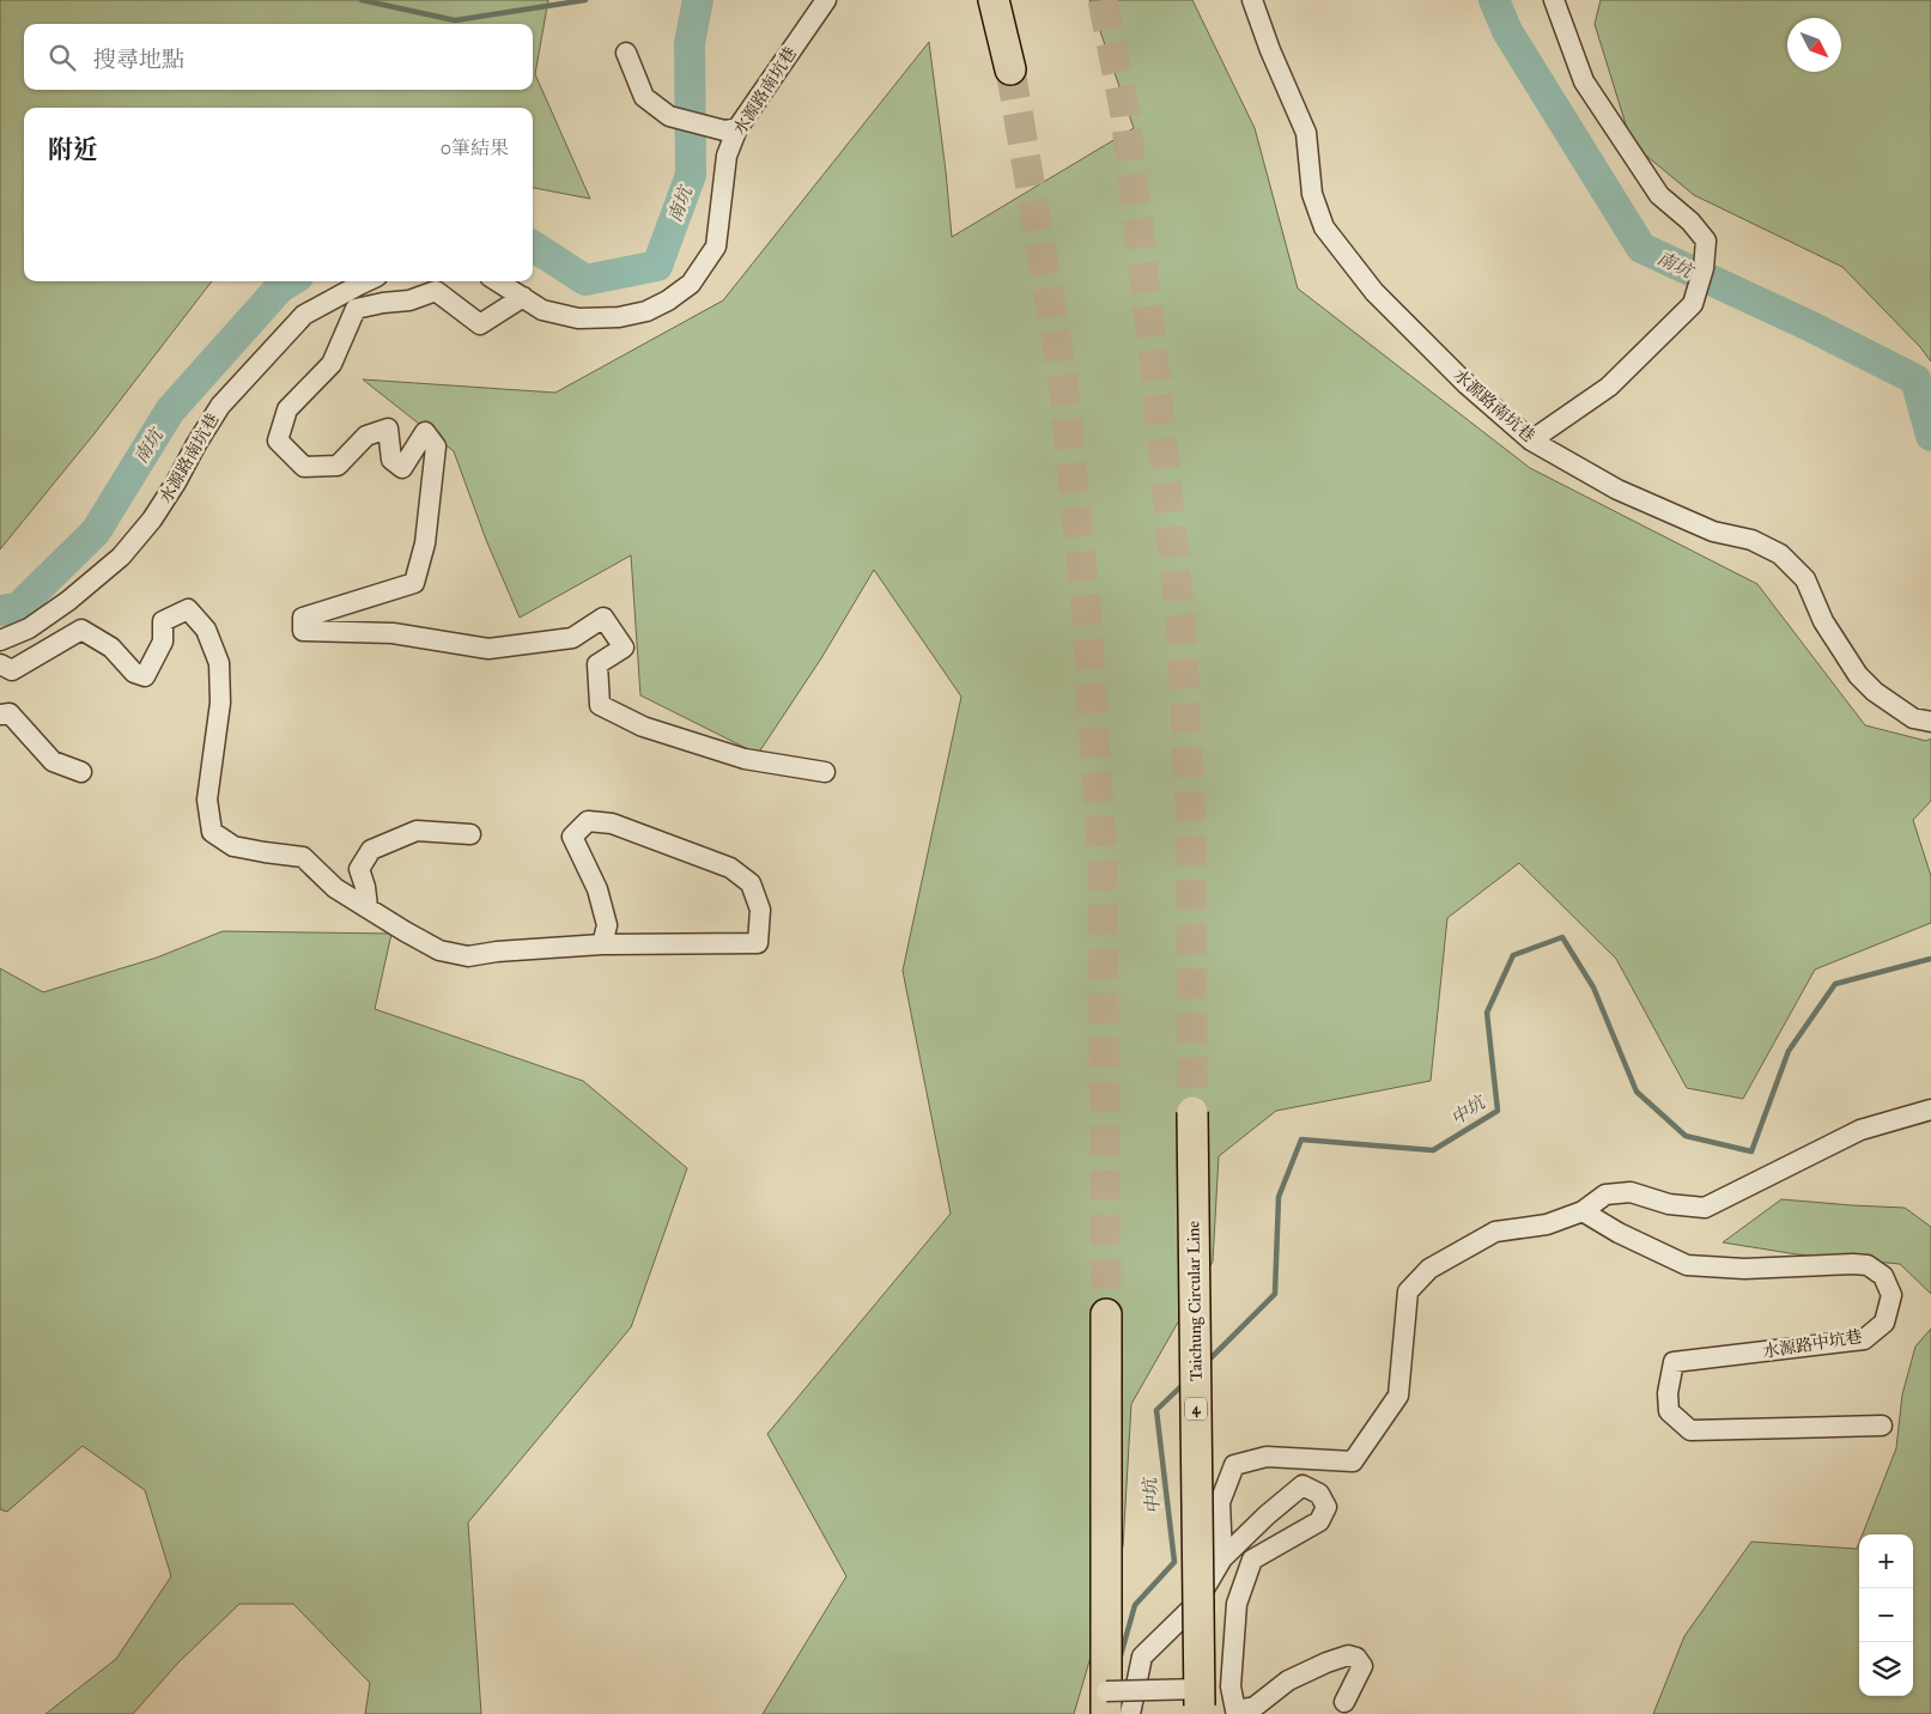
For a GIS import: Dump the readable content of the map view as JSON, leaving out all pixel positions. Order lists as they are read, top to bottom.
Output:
{
  "streets": {
    "highway": ["Taichung Circular Line", "4"],
    "street": ["水源路南坑巷", "水源路中坑巷"]
  },
  "water": ["南坑", "中坑"],
  "north": "bottom right",
  "page": {
    "search": "搜尋地點",
    "heading": ["附近", "0筆結果"],
    "map_buttons": ["+", "−"]
  }
}
